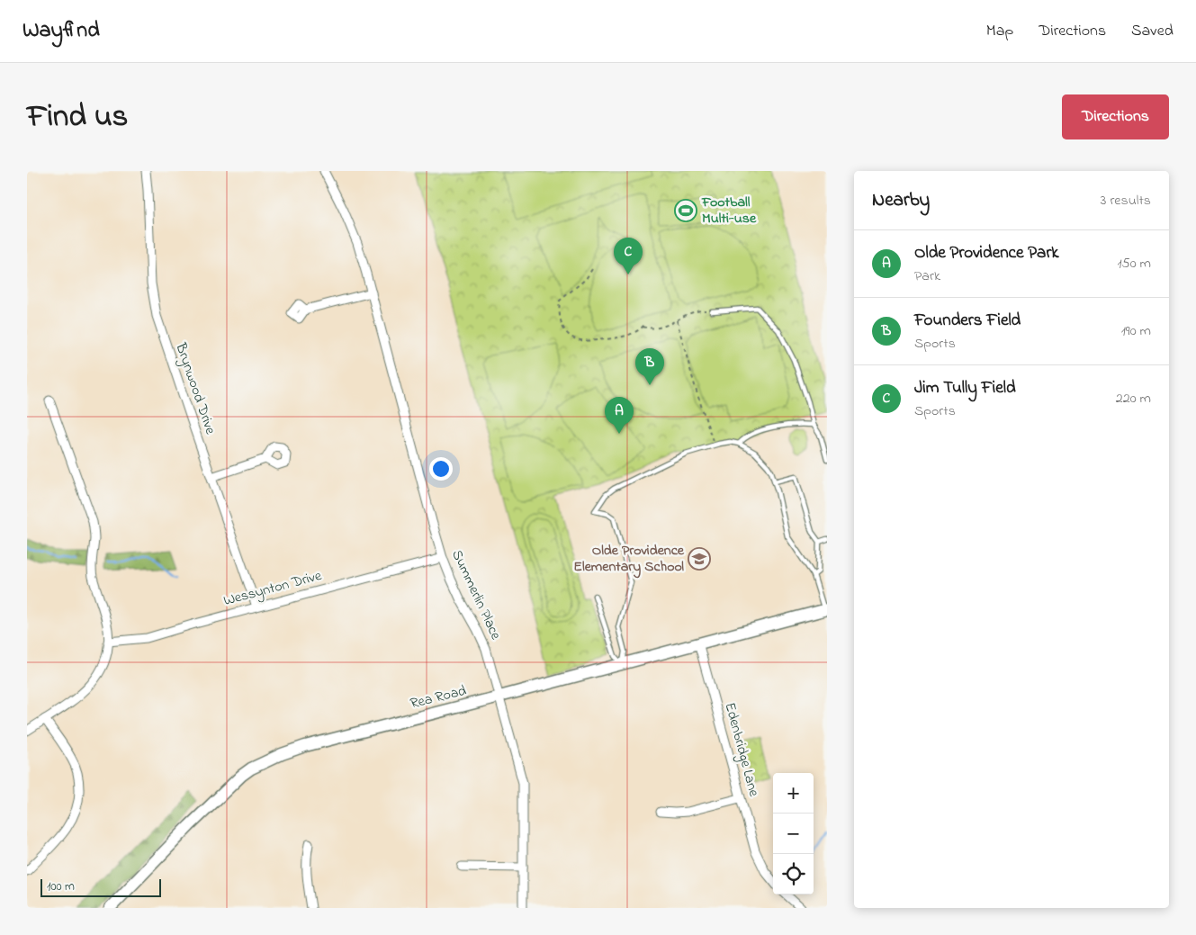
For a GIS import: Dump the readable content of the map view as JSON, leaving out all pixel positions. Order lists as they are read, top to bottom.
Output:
{
  "streets": {
    "main road": ["Rea Road"],
    "street": [
      "Brynwood Drive",
      "Wessynton Drive",
      "Summerlin Place",
      "Edenbridge Lane"
    ]
  },
  "crossings": [
    ["Brynwood Drive", "Wessynton Drive"],
    ["Wessynton Drive", "Summerlin Place"],
    ["Summerlin Place", "Rea Road"],
    ["Rea Road", "Edenbridge Lane"]
  ],
  "places": {
    "sports": ["Football Multi-use"],
    "school or university": ["Olde Providence Elementary School"]
  },
  "scale_bar": "100 m",
  "page": {
    "header": "Wayfind",
    "nav": ["Map", "Directions", "Saved"],
    "title": "Find us",
    "buttons": "Directions",
    "heading": ["Nearby", "3 results"],
    "list": [
      {
        "mark": "A",
        "name": "Olde Providence Park",
        "note": "Park",
        "value": "150 m"
      },
      {
        "mark": "B",
        "name": "Founders Field",
        "note": "Sports",
        "value": "190 m"
      },
      {
        "mark": "C",
        "name": "Jim Tully Field",
        "note": "Sports",
        "value": "220 m"
      }
    ],
    "pins": ["C", "B", "A"],
    "map_buttons": ["+", "−"],
    "scale": "100 m"
  }
}
